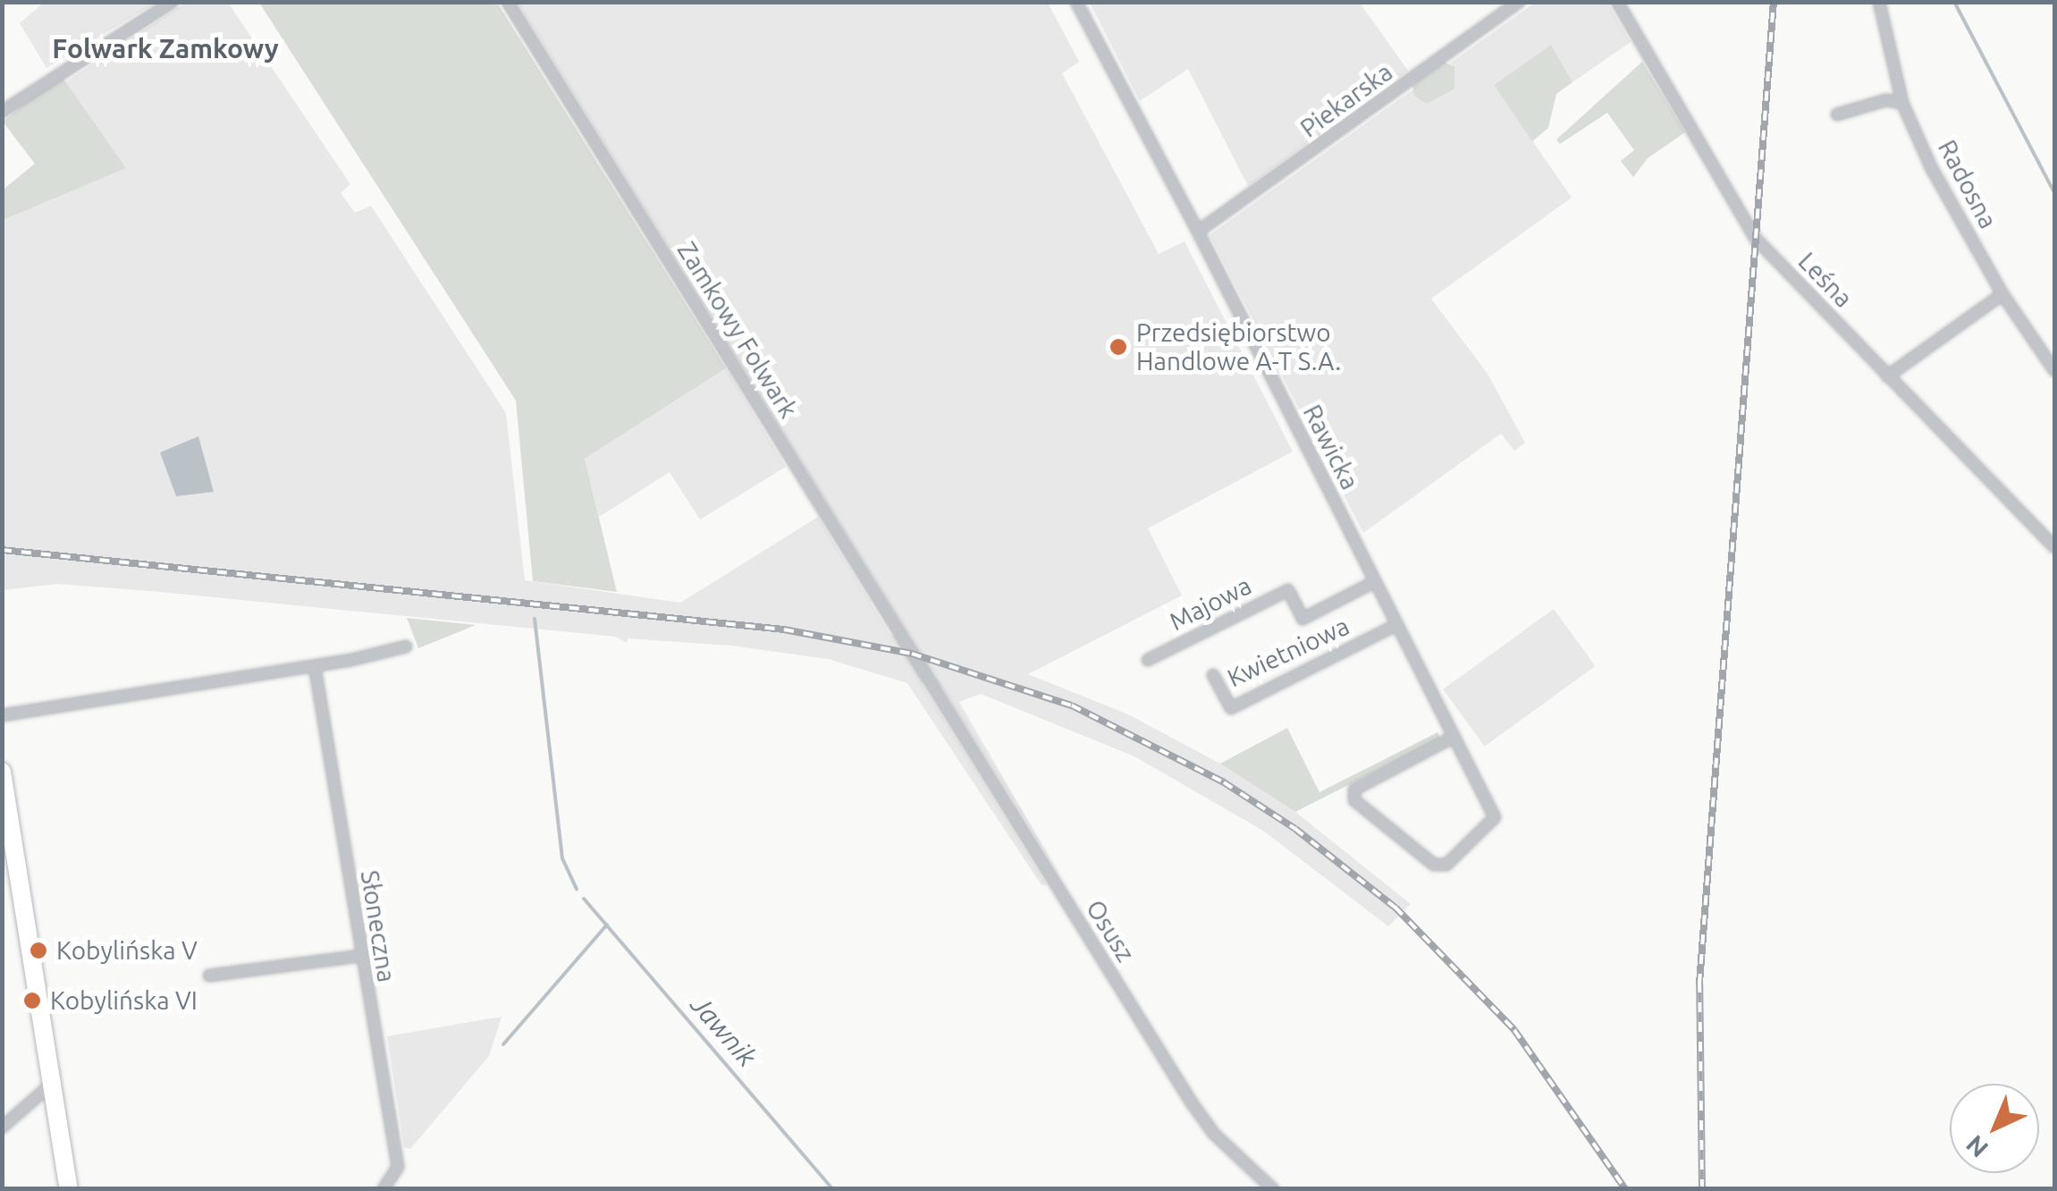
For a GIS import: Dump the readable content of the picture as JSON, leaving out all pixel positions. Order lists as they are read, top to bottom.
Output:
{
  "streets": {
    "street": [
      "Piekarska",
      "Radosna",
      "Leśna",
      "Zamkowy Folwark",
      "Rawicka",
      "Majowa",
      "Kwietniowa",
      "Słoneczna",
      "Osusz"
    ]
  },
  "crossings": [
    ["Piekarska", "Rawicka"],
    ["Zamkowy Folwark", "Osusz"],
    ["Rawicka", "Majowa"],
    ["Rawicka", "Kwietniowa"]
  ],
  "districts": ["Folwark Zamkowy"],
  "water": ["Jawnik"],
  "places": ["Przedsiębiorstwo Handlowe A-T S.A.", "Kobylińska V", "Kobylińska VI"],
  "north": "bottom left"
}
